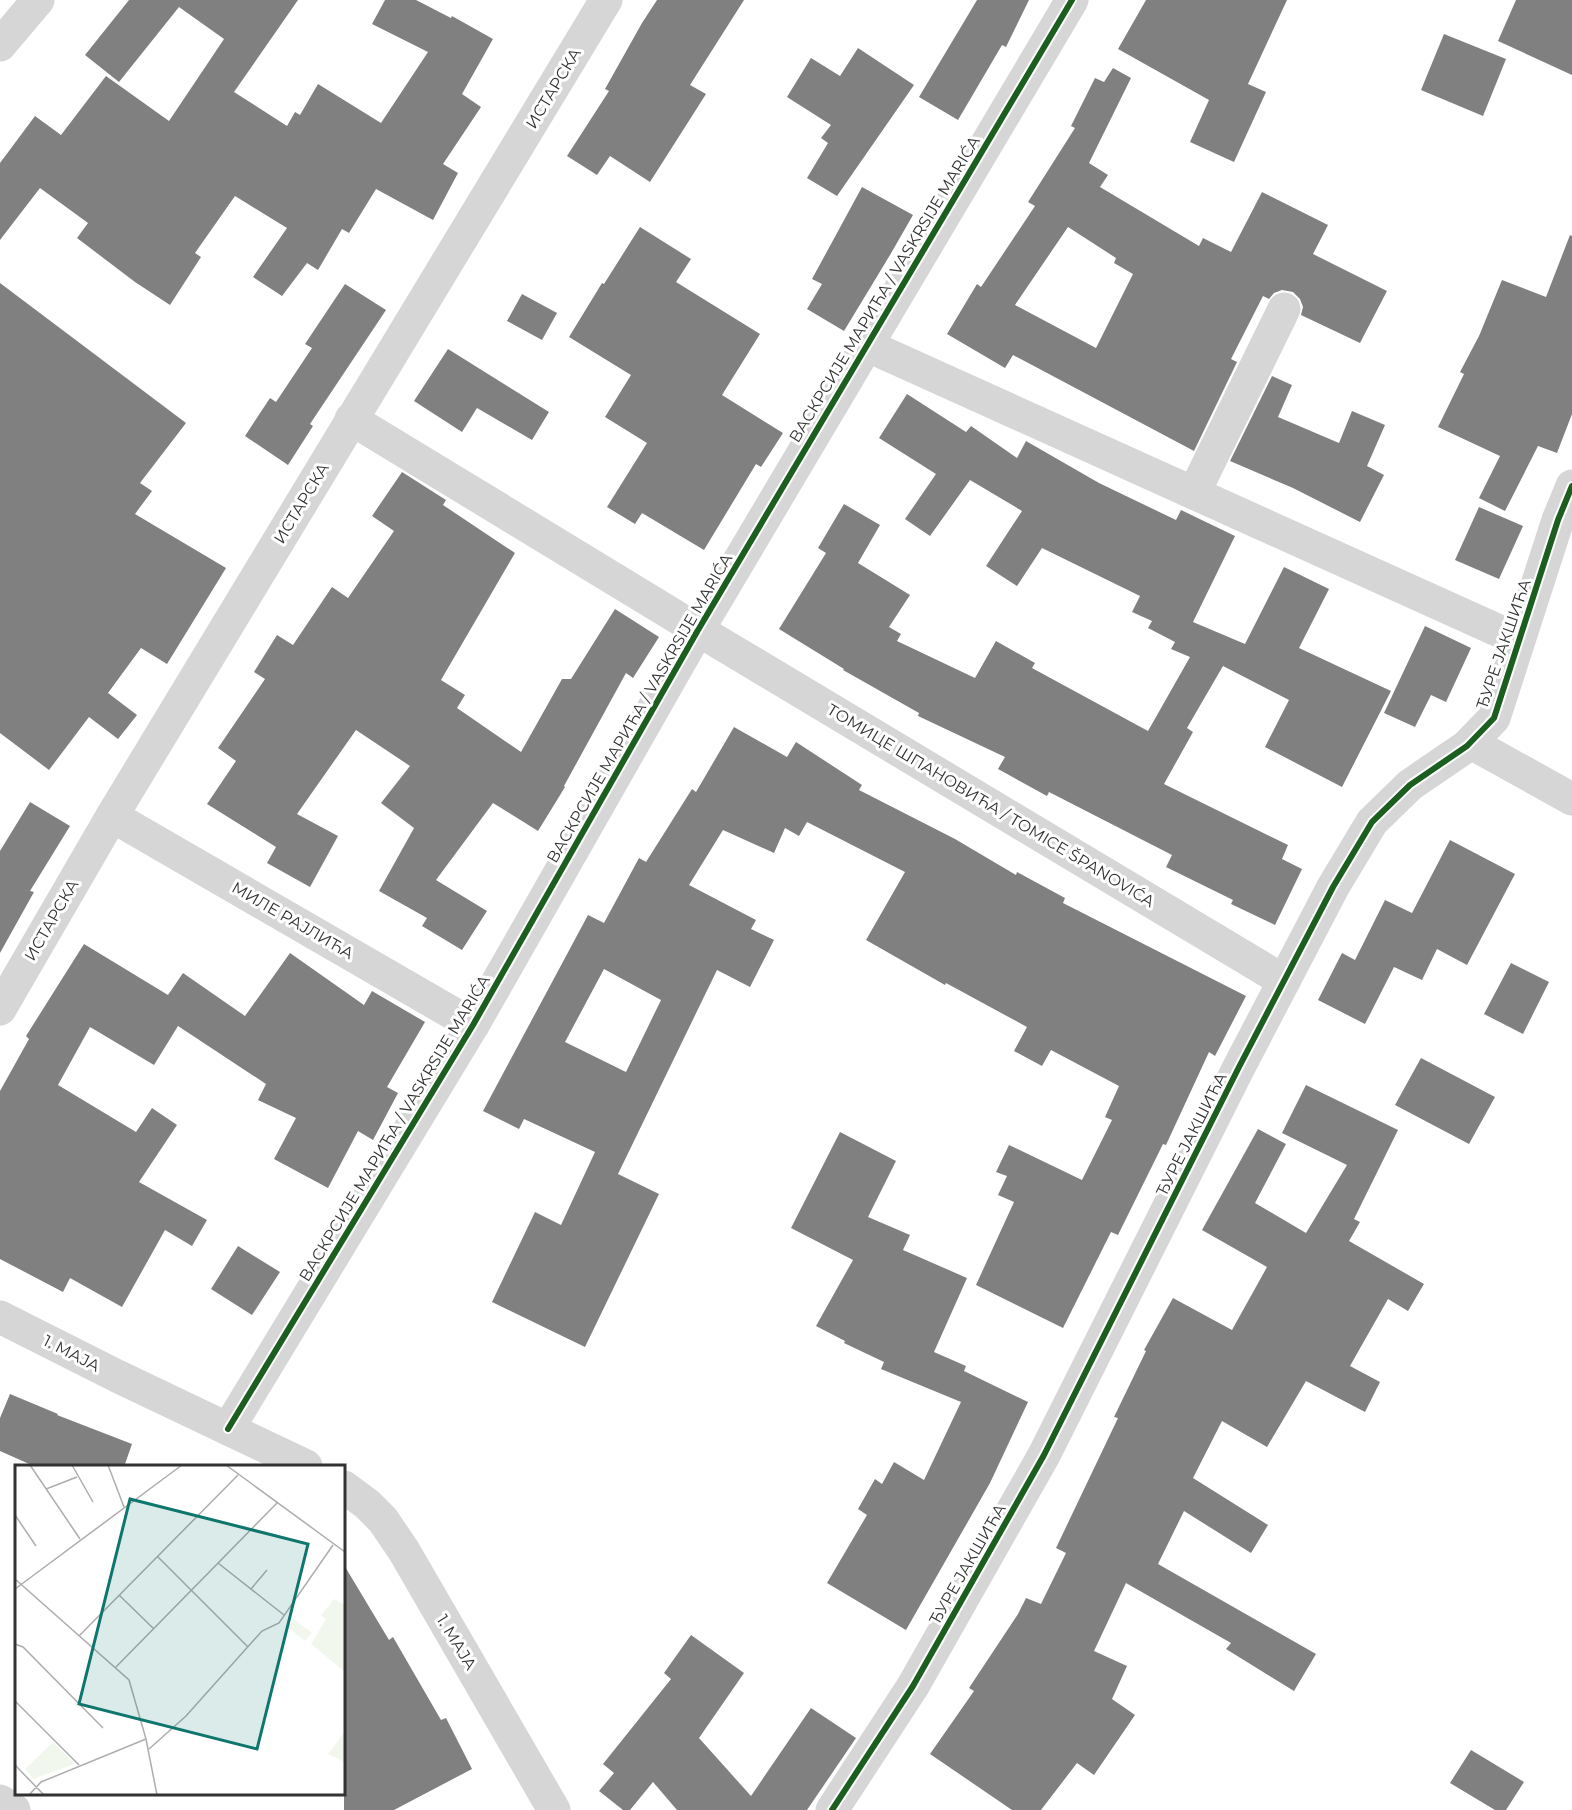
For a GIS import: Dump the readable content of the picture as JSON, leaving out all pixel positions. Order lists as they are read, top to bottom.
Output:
{
  "streets": {
    "street": [
      "ИСТАРСКА",
      "ВАСКРСИЈЕ МАРИЋА / VASKRSIJE MARIĆA",
      "ЂУРЕ ЈАКШИЋА",
      "ТОМИЦЕ ШПАНОВИЋА / TOMICE ŠPANOVIĆA",
      "МИЛЕ РАЈЛИЋА",
      "1. МАЈА"
    ]
  },
  "crossings": [
    ["ИСТАРСКА", "ТОМИЦЕ ШПАНОВИЋА / TOMICE ŠPANOVIĆA"],
    ["ИСТАРСКА", "МИЛЕ РАЈЛИЋА"],
    ["ВАСКРСИЈЕ МАРИЋА / VASKRSIJE MARIĆA", "ТОМИЦЕ ШПАНОВИЋА / TOMICE ŠPANOVIĆA"],
    ["ВАСКРСИЈЕ МАРИЋА / VASKRSIJE MARIĆA", "МИЛЕ РАЈЛИЋА"],
    ["ВАСКРСИЈЕ МАРИЋА / VASKRSIJE MARIĆA", "1. МАЈА"],
    ["ЂУРЕ ЈАКШИЋА", "ТОМИЦЕ ШПАНОВИЋА / TOMICE ŠPANOVIĆA"]
  ]
}
